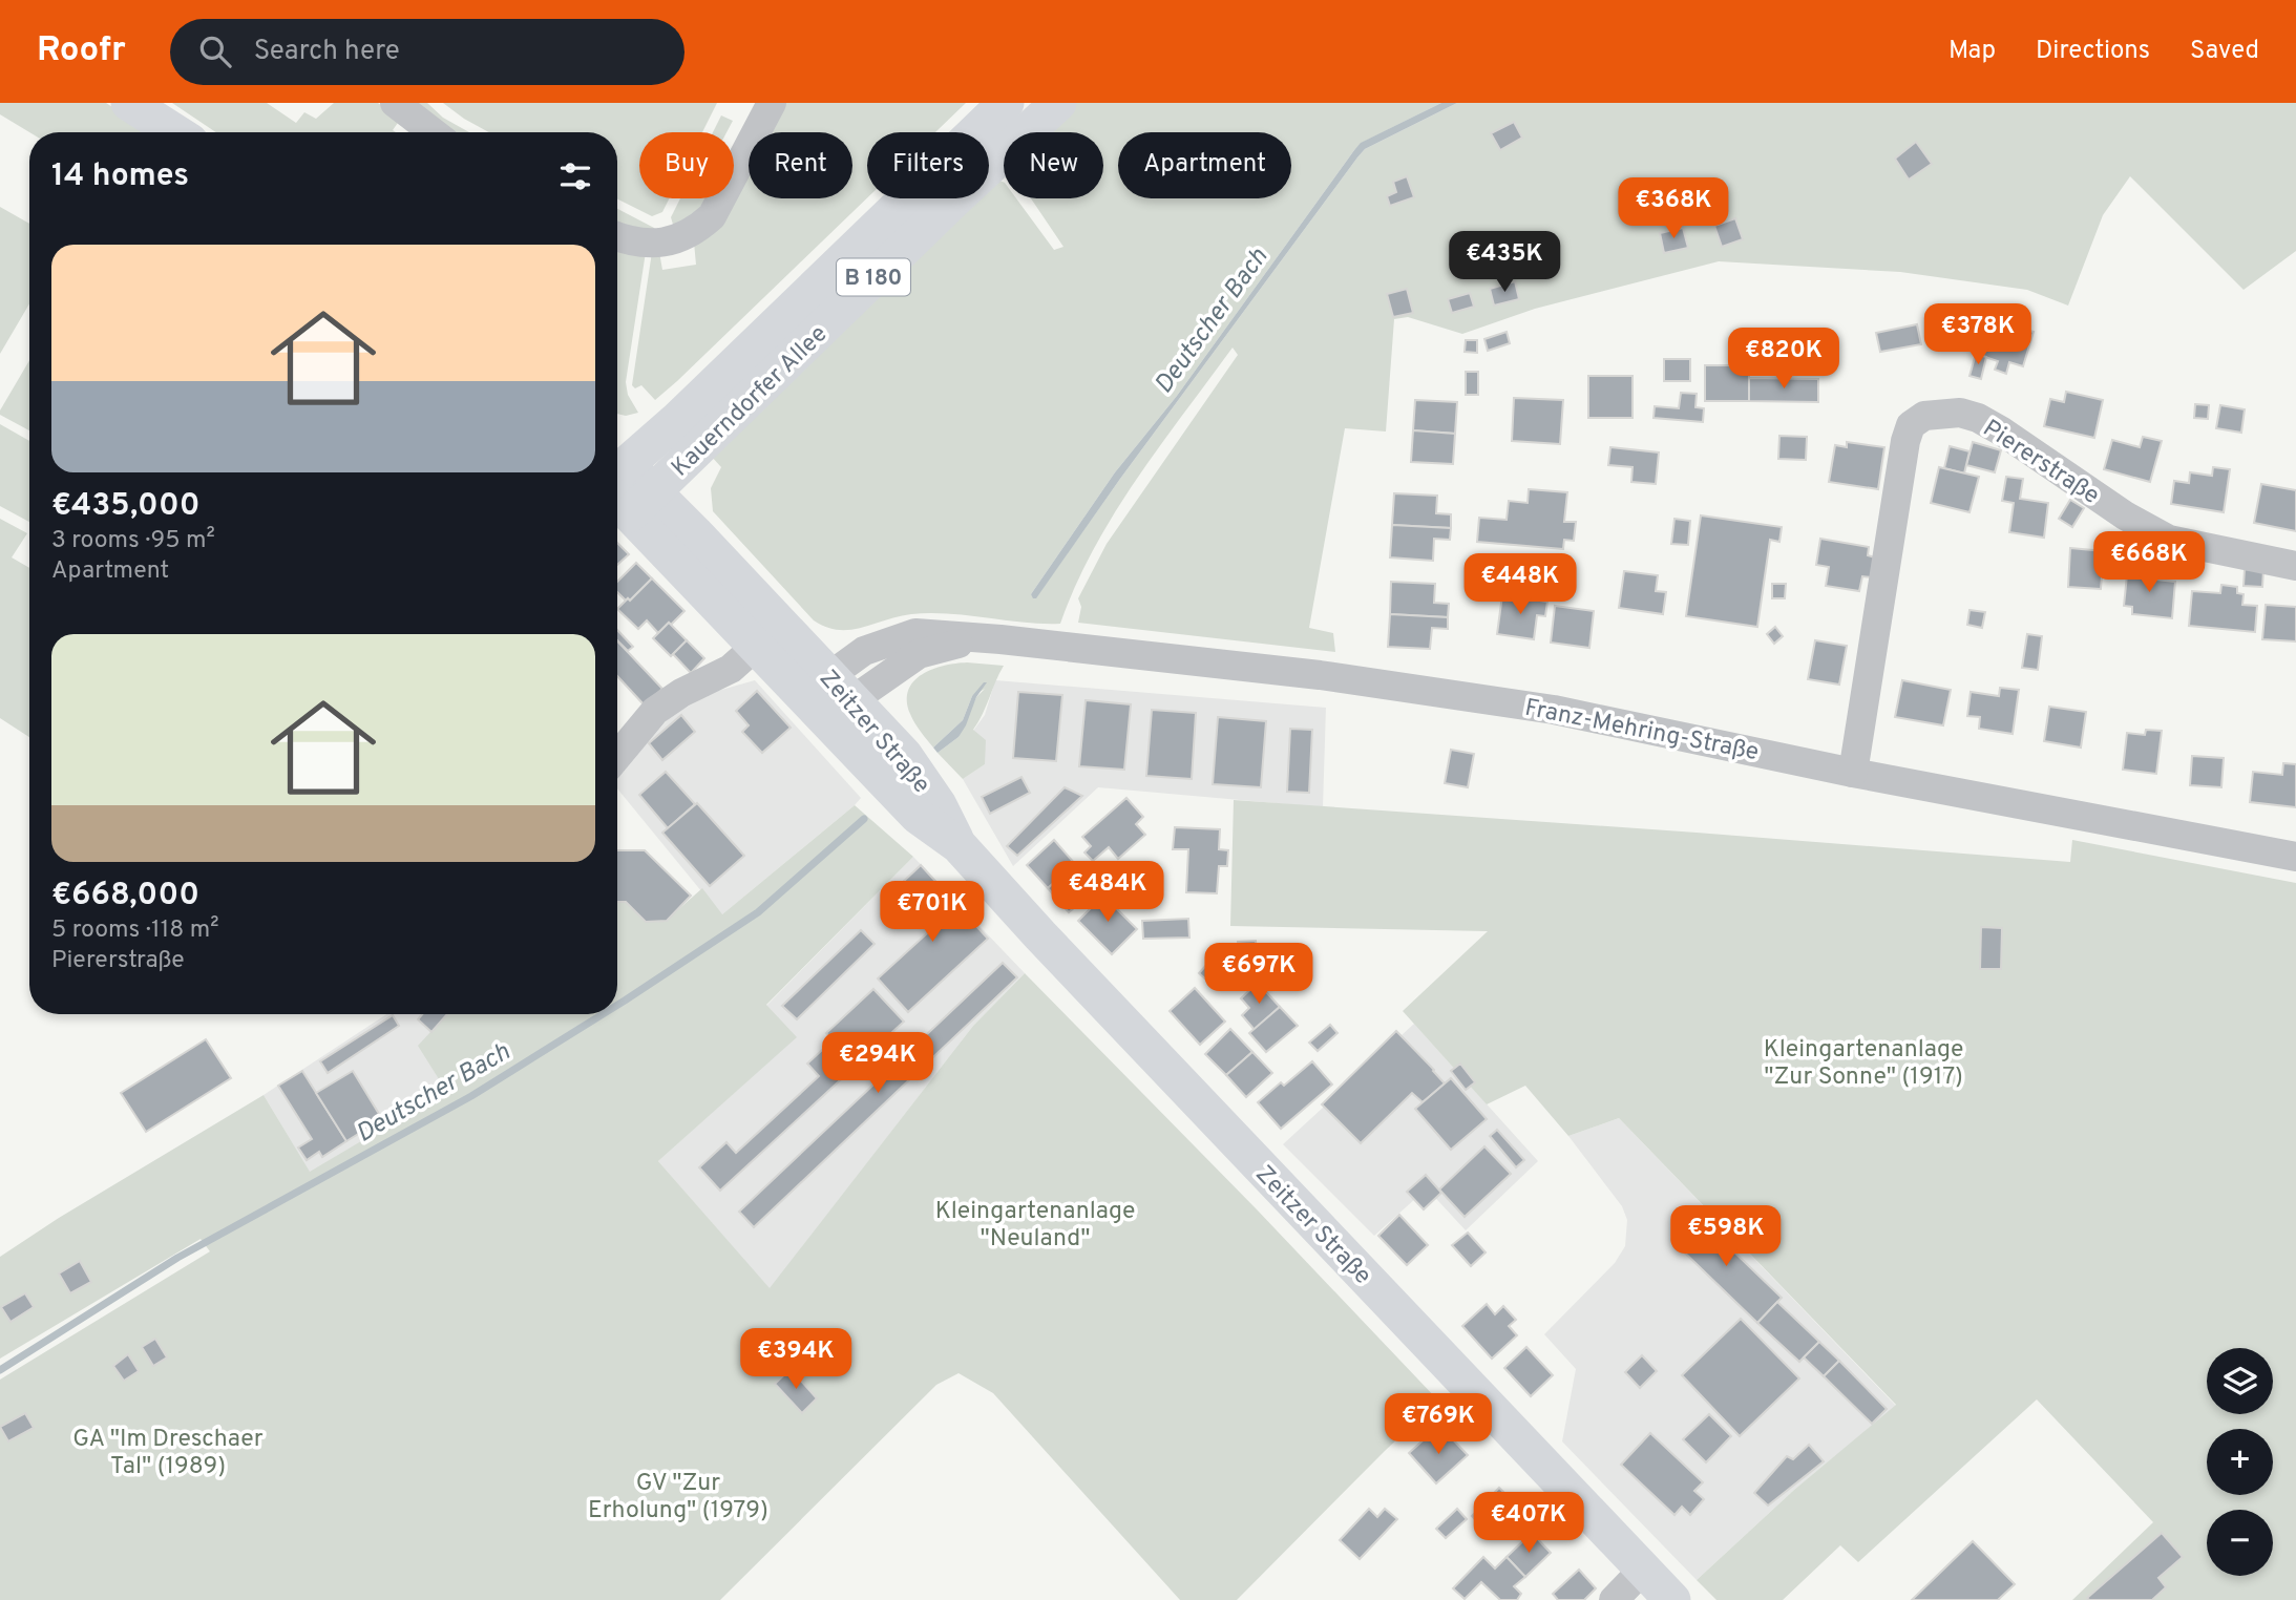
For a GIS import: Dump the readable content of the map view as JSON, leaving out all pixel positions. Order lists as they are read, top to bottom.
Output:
{
  "streets": {
    "main road": ["B 180", "Kauerndorfer Allee", "Zeitzer Straße"],
    "street": ["Piererstraße", "Franz-Mehring-Straße"]
  },
  "crossings": [
    ["Kauerndorfer Allee", "Zeitzer Straße"],
    ["Piererstraße", "Franz-Mehring-Straße"],
    ["Franz-Mehring-Straße", "Zeitzer Straße"]
  ],
  "water": ["Deutscher Bach"],
  "parks": [
    "Kleingartenanlage \"Zur Sonne\" (1917)",
    "Kleingartenanlage \"Neuland\"",
    "GA \"Im Dreschaer Tal\" (1989)",
    "GV \"Zur Erholung\" (1979)"
  ],
  "page": {
    "header": "Roofr",
    "search": "Search here",
    "nav": ["Map", "Directions", "Saved"],
    "chip": [
      "Buy",
      "Rent",
      "Filters",
      "New",
      "Apartment"
    ],
    "heading": "14 homes",
    "price": [
      "€368K",
      "€435K",
      "€378K",
      "€820K",
      "€668K",
      "€448K",
      "€484K",
      "€701K",
      "€697K",
      "€294K",
      "€598K",
      "€394K",
      "€769K",
      "€407K"
    ],
    "list": [
      {
        "name": "€435,000",
        "note": "3 rooms · 95 m² · Apartment"
      },
      {
        "name": "€668,000",
        "note": "5 rooms · 118 m² · Piererstraße"
      }
    ],
    "map_buttons": ["+", "−"]
  }
}
